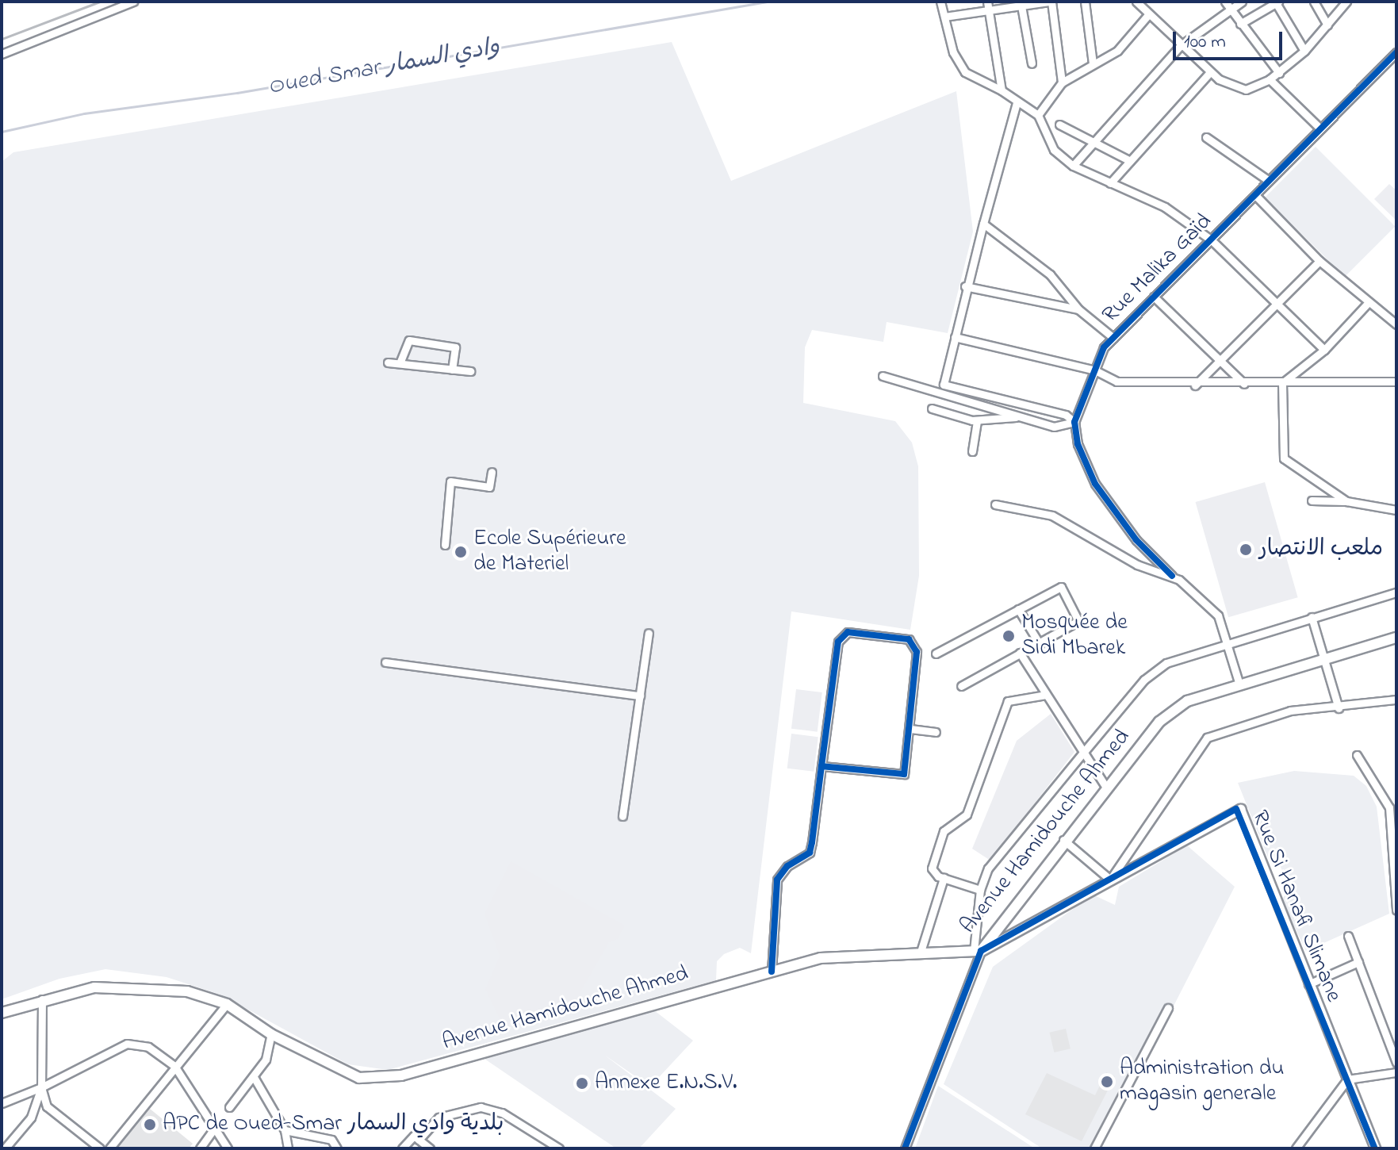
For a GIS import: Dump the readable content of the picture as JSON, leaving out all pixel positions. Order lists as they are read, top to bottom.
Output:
{
  "streets": {
    "main road": ["Avenue Hamidouche Ahmed"],
    "street": ["Rue Malika Gaïd", "Rue Si Hanafi Slimane"]
  },
  "crossings": [
    ["Avenue Hamidouche Ahmed", "Rue Si Hanafi Slimane"]
  ],
  "water": ["Oued Smar وادي السمار"],
  "places": [
    "ملعب الانتصار",
    "Ecole Supérieure de Materiel",
    "Mosquée de Sidi Mbarek",
    "Administration du magasin generale",
    "Annexe E.N.S.V.",
    "APC de Oued-Smar بلدية وادي السمار"
  ],
  "scale_bar": "100 m"
}
